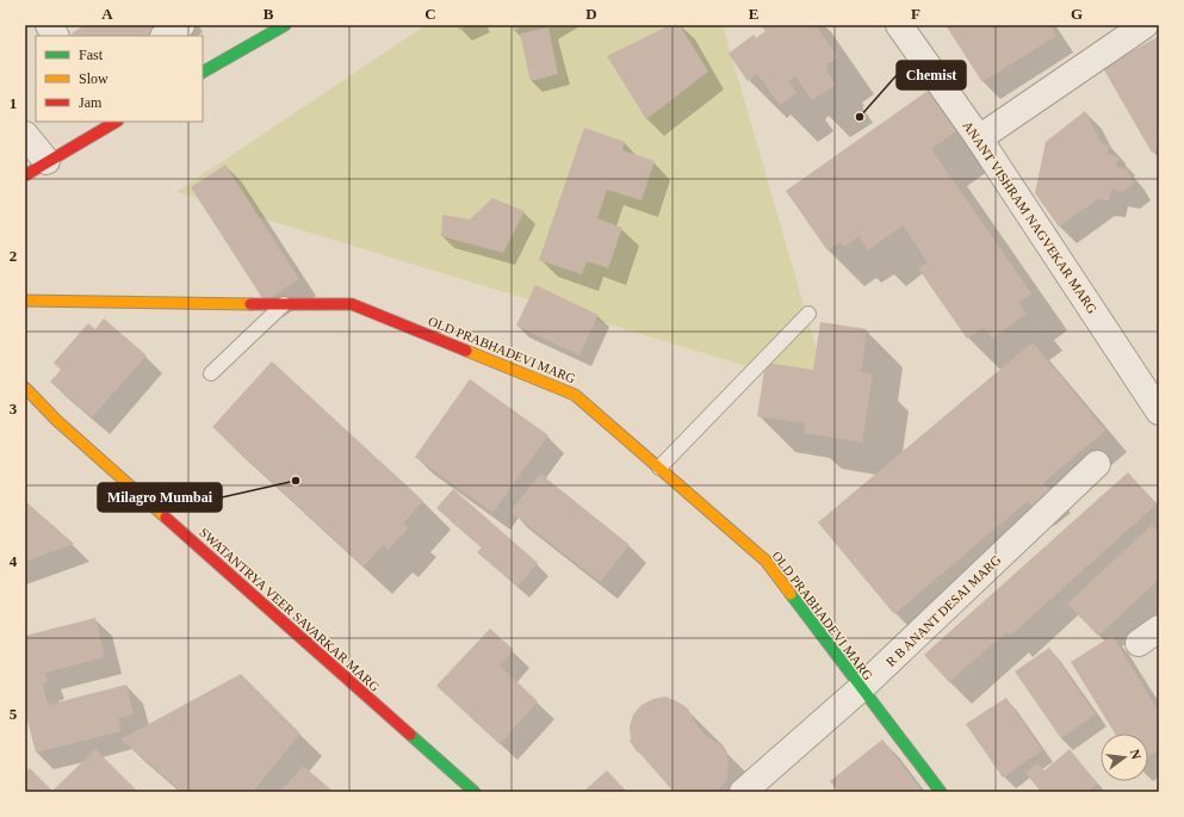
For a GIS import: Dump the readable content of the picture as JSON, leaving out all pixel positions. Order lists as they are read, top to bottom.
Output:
{
  "streets": {
    "street": [
      "ANANT VISHRAM NAGVEKAR MARG",
      "OLD PRABHADEVI MARG",
      "SWATANTRYA VEER SAVARKAR MARG",
      "R B ANANT DESAI MARG"
    ]
  },
  "crossings": [
    ["OLD PRABHADEVI MARG", "R B ANANT DESAI MARG"]
  ],
  "places": ["Chemist", "Milagro Mumbai"],
  "legend": ["Fast", "Slow", "Jam"],
  "north": "right",
  "grid": {
    "columns": [
      "A",
      "B",
      "C",
      "D",
      "E",
      "F",
      "G"
    ],
    "rows": [
      "1",
      "2",
      "3",
      "4",
      "5"
    ]
  }
}
